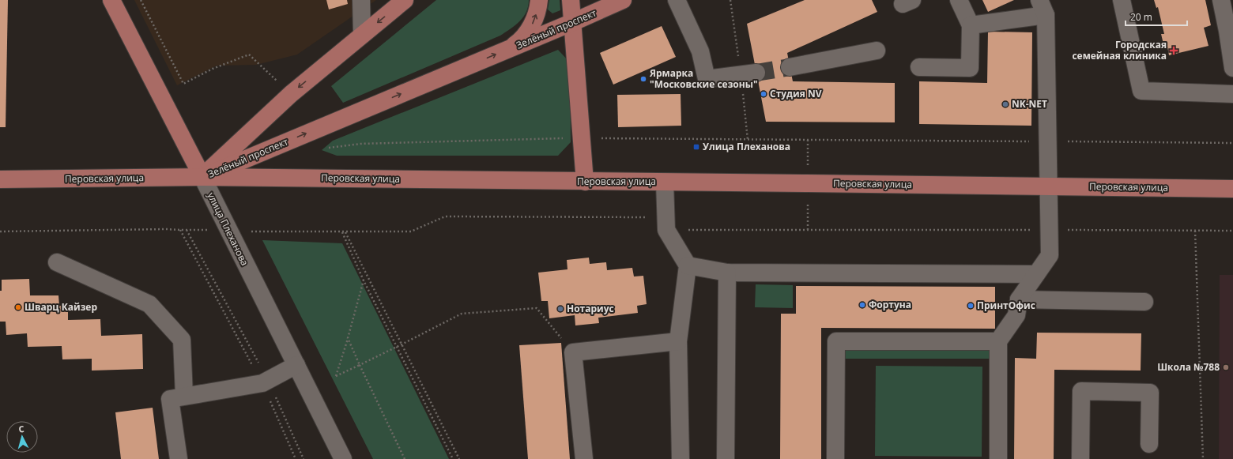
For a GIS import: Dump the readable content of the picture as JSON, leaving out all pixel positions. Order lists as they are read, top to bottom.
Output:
{
  "streets": {
    "main road": ["Зелёный проспект", "Перовская улица", "улица Плеханова"]
  },
  "crossings": [
    ["Зелёный проспект", "Перовская улица"],
    ["Зелёный проспект", "улица Плеханова"],
    ["Перовская улица", "улица Плеханова"]
  ],
  "places": {
    "health": ["Городская семейная клиника"],
    "other": [
      "Ярмарка \"Московские сезоны\"",
      "Студия NV",
      "NK-NET",
      "Фортуна",
      "ПринтОфис",
      "Шварц Кайзер",
      "Нотариус",
      "Школа №788"
    ],
    "transit": ["Улица Плеханова"]
  },
  "scale_bar": "20 m",
  "north": "top"
}
